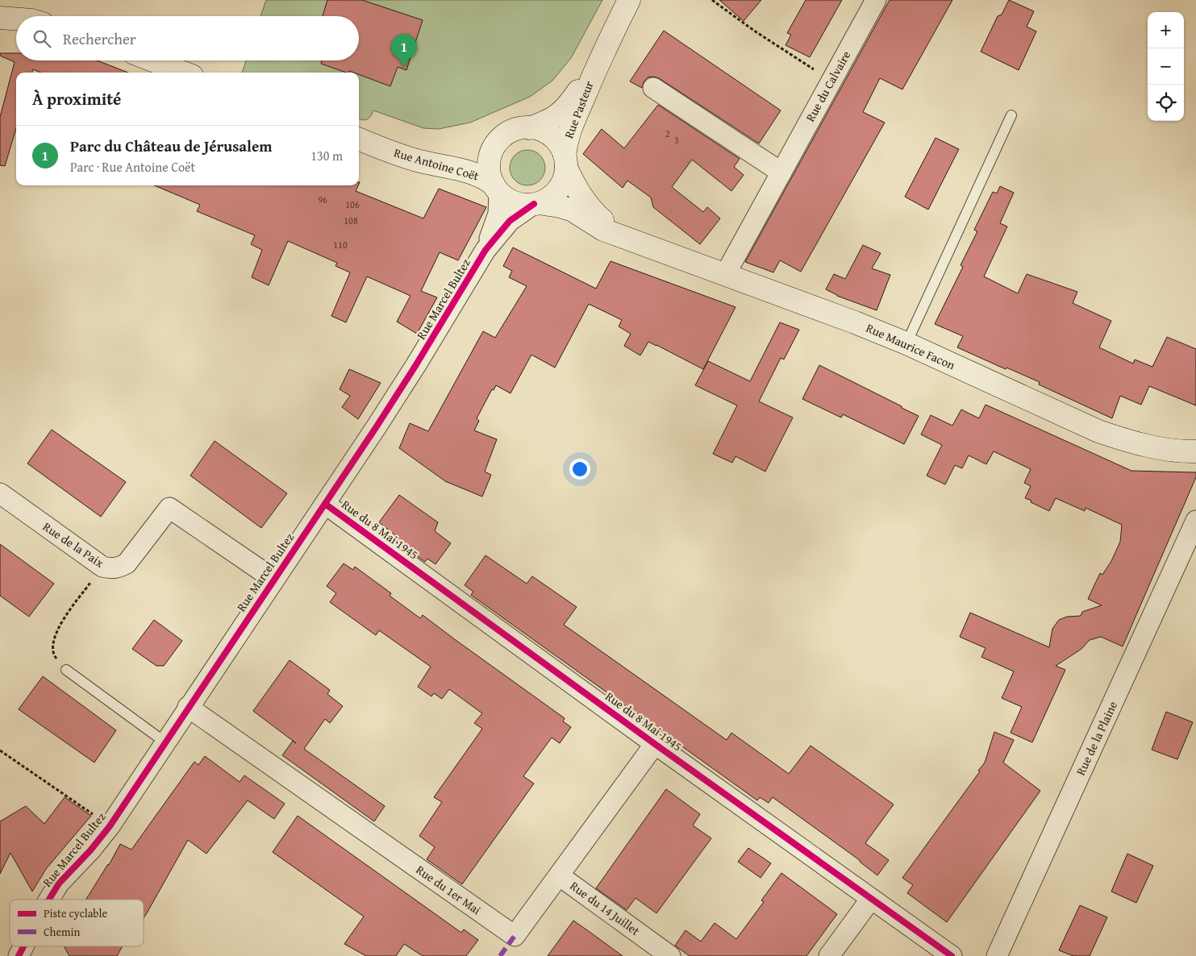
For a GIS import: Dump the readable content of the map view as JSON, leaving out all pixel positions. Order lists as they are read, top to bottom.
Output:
{
  "streets": {
    "street": [
      "Rue du Calvaire",
      "Rue Pasteur",
      "Rue Antoine Coët",
      "Rue Marcel Bultez",
      "Rue Maurice Facon",
      "Rue du 8 Mai 1945",
      "Rue de la Paix",
      "Rue de la Plaine",
      "Rue du 1er Mai",
      "Rue du 14 Juillet"
    ]
  },
  "crossings": [
    ["Rue du Calvaire", "Rue Maurice Facon"],
    ["Rue Pasteur", "Rue Antoine Coët"],
    ["Rue Pasteur", "Rue Marcel Bultez"],
    ["Rue Pasteur", "Rue Maurice Facon"],
    ["Rue Antoine Coët", "Rue Marcel Bultez"],
    ["Rue Antoine Coët", "Rue Maurice Facon"],
    ["Rue Marcel Bultez", "Rue Maurice Facon"],
    ["Rue Marcel Bultez", "Rue du 8 Mai 1945"],
    ["Rue Marcel Bultez", "Rue de la Paix"],
    ["Rue Marcel Bultez", "Rue du 1er Mai"],
    ["Rue du 8 Mai 1945", "Rue du 1er Mai"],
    ["Rue du 1er Mai", "Rue du 14 Juillet"]
  ],
  "house_numbers": [
    "2",
    "3",
    "96",
    "106",
    "108",
    "110"
  ],
  "legend": ["Piste cyclable", "Chemin"],
  "page": {
    "map_buttons": ["+", "−"],
    "search": "Rechercher",
    "pins": "1",
    "heading": "À proximité",
    "list": [
      {
        "mark": "1",
        "name": "Parc du Château de Jérusalem",
        "note": "Parc · Rue Antoine Coët",
        "value": "130 m"
      }
    ]
  }
}
